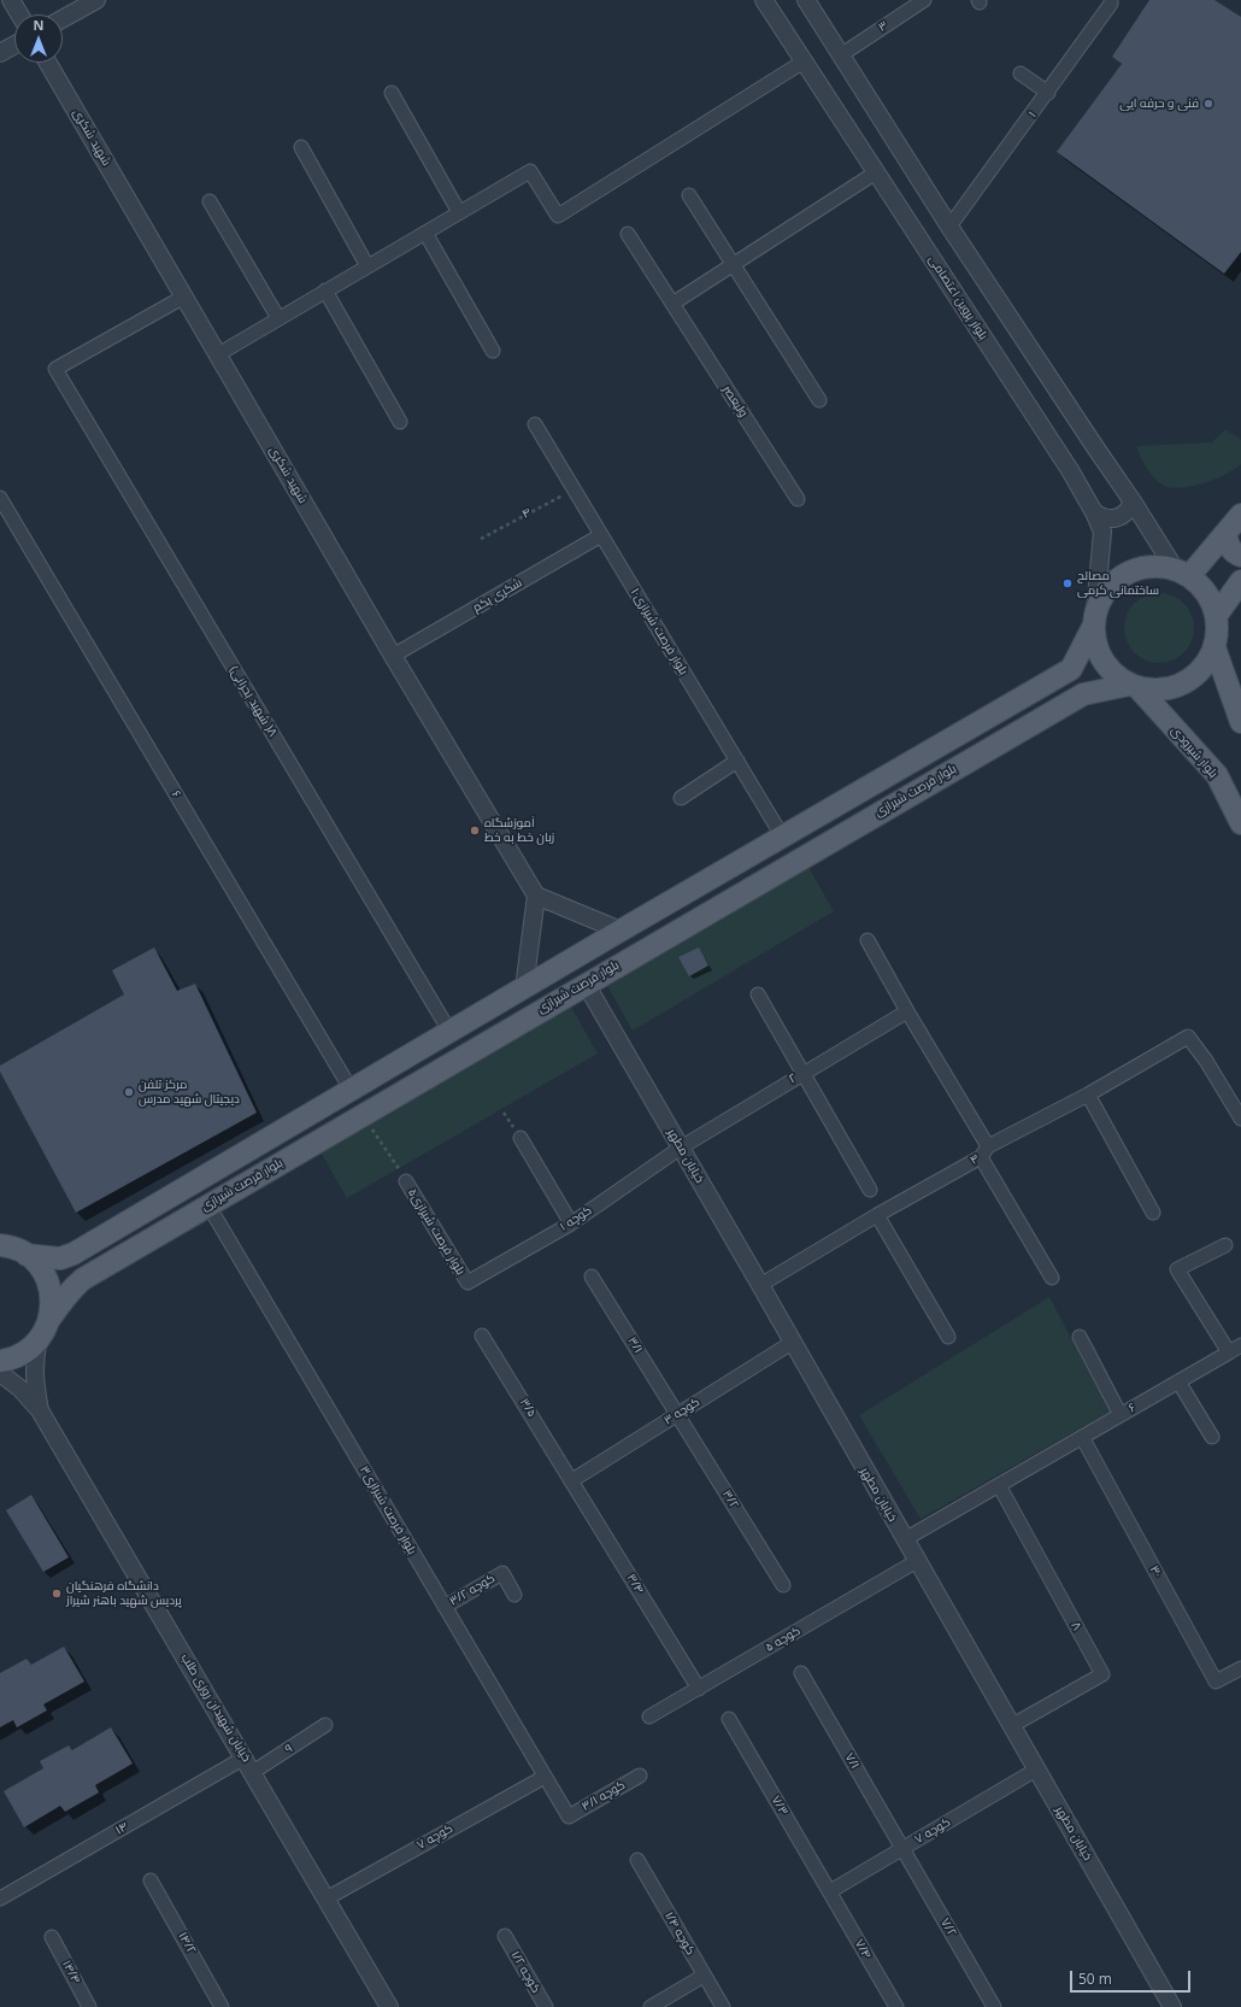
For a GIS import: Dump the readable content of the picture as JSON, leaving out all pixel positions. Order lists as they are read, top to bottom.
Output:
{
  "streets": {
    "main road": ["بلوار شیرودی", "بلوار فرصت شیرازی"],
    "street": [
      "۳",
      "۱",
      "شهید شکری",
      "بلوار پروین اعتصامی",
      "ولیعصر",
      "۴",
      "شکری یکم",
      "بلوار فرصت شیرازی۱۰",
      "(شهید بَحرانی )۸",
      "۶",
      "۲",
      "خیابان مطهر",
      "کوچه ۱",
      "بلوار فرصت شیرازی۵",
      "۳/۱",
      "۳/۵",
      "کوچه ۳",
      "۳/۲",
      "۳بلوار فرصت شیرازی",
      "۳۰",
      "۳/۴",
      "کوچه ۳/۲",
      "۸",
      "کوچه ۵",
      "خیابان شهیدان روزی طلب",
      "۹",
      "۷/۱",
      "کوچه ۳/۱",
      "۷/۳",
      "۱۴",
      "کوچه ۷",
      "۷/۲",
      "کوچه ۱/۴",
      "۱۴/۲",
      "۷/۴",
      "۱۴/۴",
      "کوچه ۱/۲"
    ]
  },
  "crossings": [
    ["شهید شکری", "شکری یکم"],
    ["شهید شکری", "(شهید بَحرانی )۸"],
    ["بلوار پروین اعتصامی", "بلوار شیرودی"],
    ["بلوار پروین اعتصامی", "بلوار فرصت شیرازی"],
    ["۴", "بلوار فرصت شیرازی۱۰"],
    ["۴", "خیابان مطهر"],
    ["شکری یکم", "بلوار فرصت شیرازی۱۰"],
    ["بلوار شیرودی", "بلوار فرصت شیرازی"],
    ["بلوار فرصت شیرازی", "خیابان مطهر"],
    ["بلوار فرصت شیرازی", "۳بلوار فرصت شیرازی"],
    ["بلوار فرصت شیرازی", "خیابان شهیدان روزی طلب"],
    ["۶", "خیابان مطهر"],
    ["۶", "۳۰"],
    ["۶", "۸"],
    ["۲", "خیابان مطهر"],
    ["۲", "کوچه ۱"],
    ["خیابان مطهر", "کوچه ۱"],
    ["خیابان مطهر", "کوچه ۳"],
    ["خیابان مطهر", "۸"],
    ["خیابان مطهر", "کوچه ۵"],
    ["خیابان مطهر", "کوچه ۷"],
    ["کوچه ۱", "بلوار فرصت شیرازی۵"],
    ["۳/۱", "کوچه ۳"],
    ["۳/۱", "۳/۲"],
    ["۳/۵", "کوچه ۳"],
    ["۳/۵", "۳/۴"],
    ["کوچه ۳", "۳/۲"],
    ["کوچه ۳", "۳/۴"],
    ["۳بلوار فرصت شیرازی", "کوچه ۳/۲"],
    ["۳بلوار فرصت شیرازی", "کوچه ۳/۱"],
    ["۳بلوار فرصت شیرازی", "کوچه ۷"],
    ["۳/۴", "کوچه ۵"],
    ["خیابان شهیدان روزی طلب", "۹"],
    ["خیابان شهیدان روزی طلب", "۱۴"],
    ["خیابان شهیدان روزی طلب", "کوچه ۷"],
    ["۹", "۱۴"],
    ["۷/۱", "کوچه ۷"],
    ["۷/۱", "۷/۲"],
    ["۷/۳", "کوچه ۷"],
    ["۷/۳", "۷/۴"],
    ["کوچه ۷", "۷/۲"],
    ["کوچه ۷", "۷/۴"]
  ],
  "places": [
    "فنی و حرفه ایی",
    "مصالح ساختمانی کرمی",
    "آموزشگاه زبان خط به خط",
    "مرکز تلفن دیجیتال شهید مدرس",
    "دانشگاه فرهنگیان پردیس شهید باهنر شیراز"
  ],
  "scale_bar": "50 m",
  "north": "top"
}
